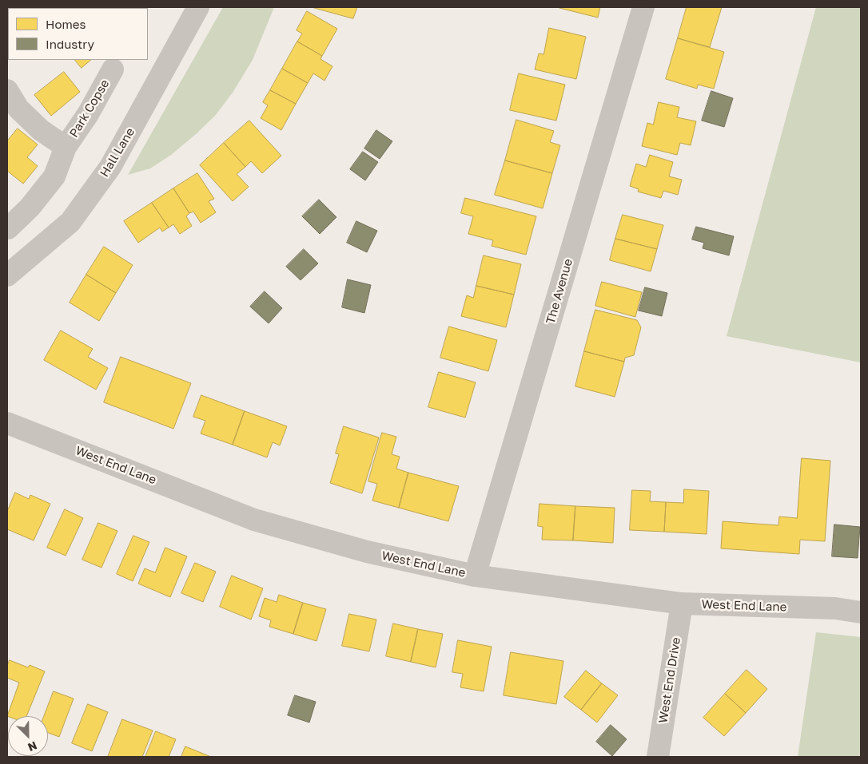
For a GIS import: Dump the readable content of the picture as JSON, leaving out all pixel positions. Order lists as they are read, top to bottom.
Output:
{
  "streets": {
    "street": [
      "Park Copse",
      "Hall Lane",
      "The Avenue",
      "West End Lane",
      "West End Drive"
    ]
  },
  "crossings": [
    ["The Avenue", "West End Lane"],
    ["West End Lane", "West End Drive"]
  ],
  "legend": ["Homes", "Industry"],
  "north": "bottom right"
}
